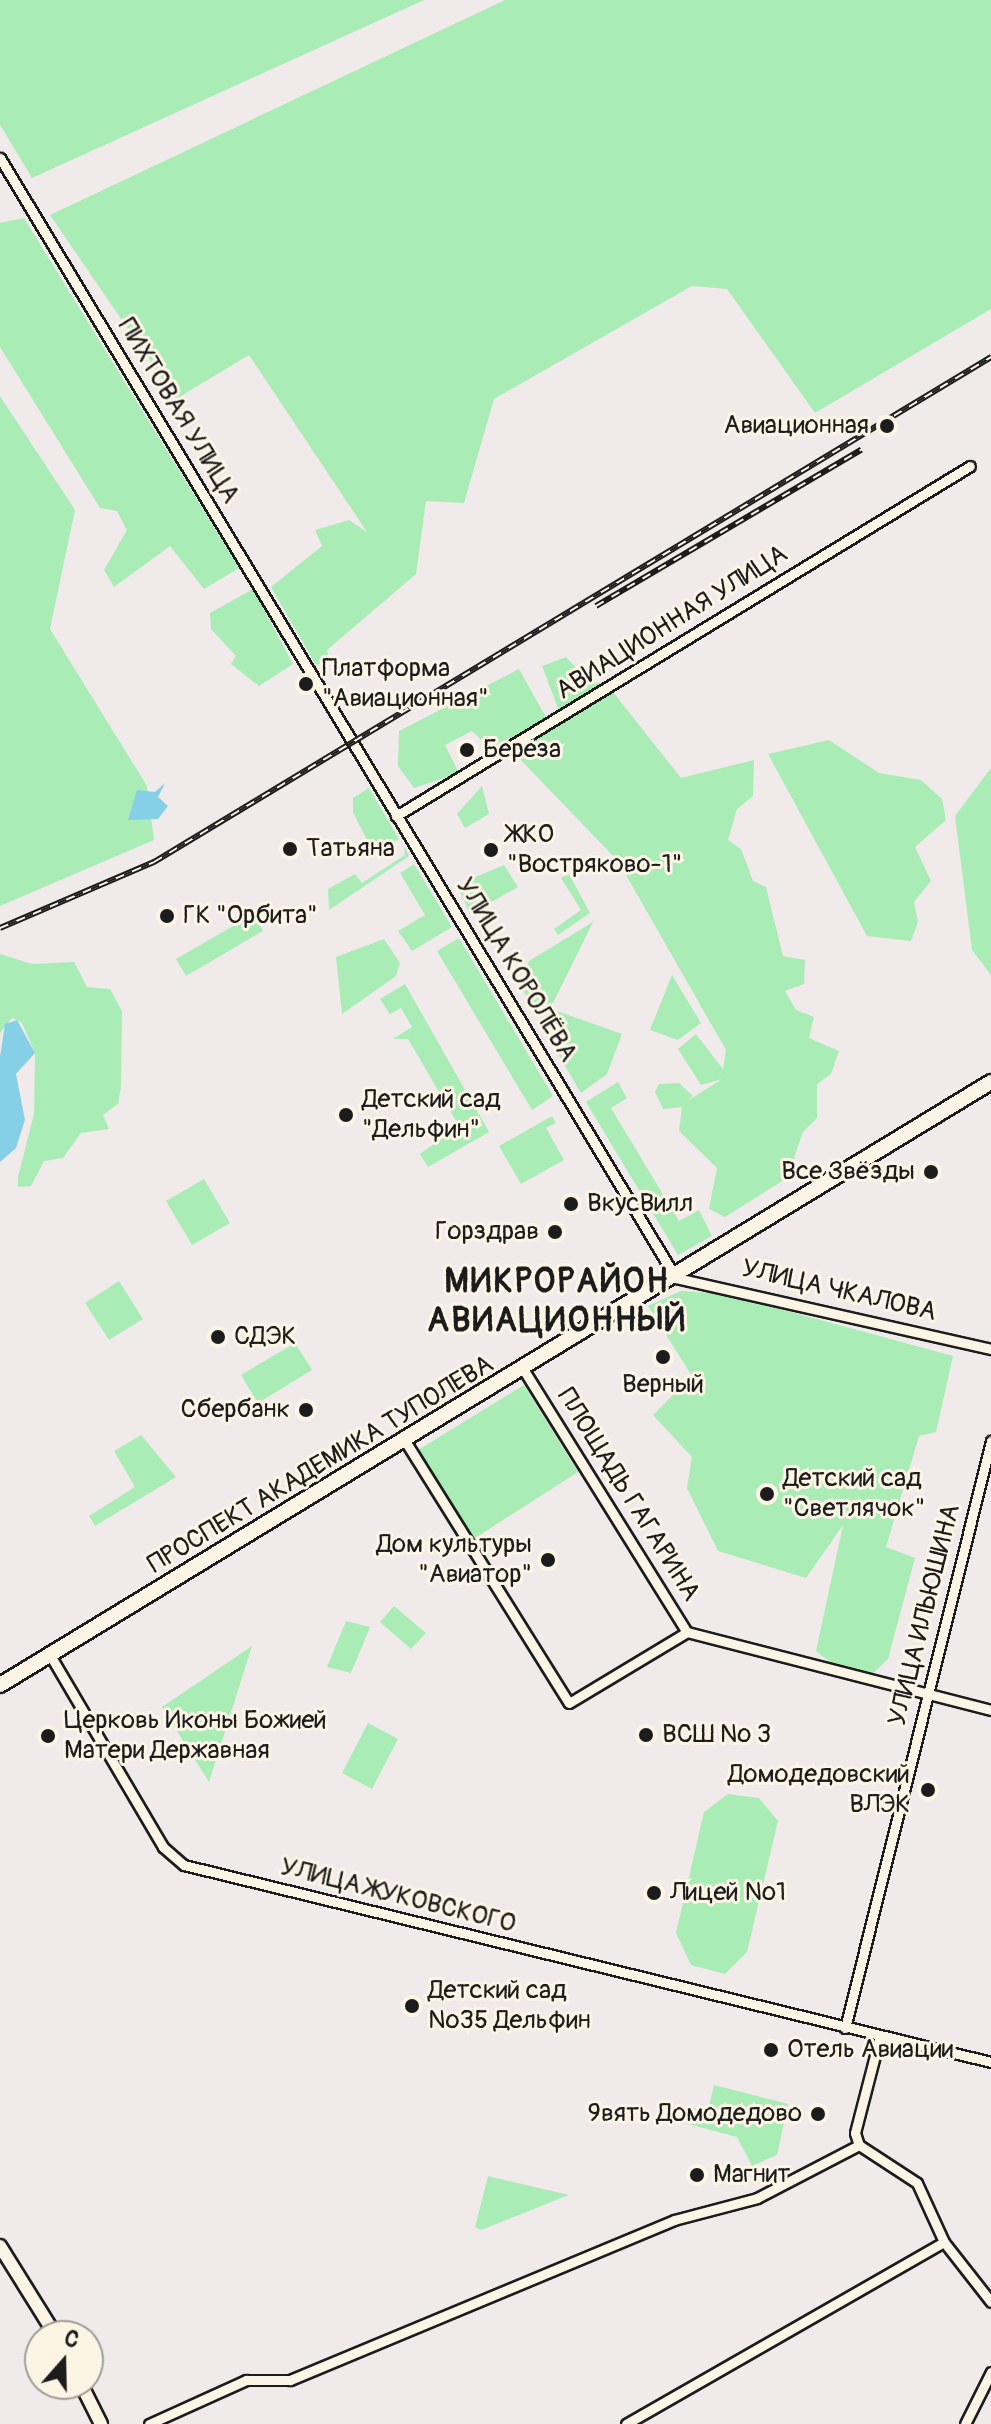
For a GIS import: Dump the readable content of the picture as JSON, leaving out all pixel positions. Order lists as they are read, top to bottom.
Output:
{
  "streets": {
    "main road": ["ПРОСПЕКТ АКАДЕМИКА ТУПОЛЕВА"],
    "street": [
      "ПИХТОВАЯ УЛИЦА",
      "АВИАЦИОННАЯ УЛИЦА",
      "УЛИЦА КОРОЛЁВА",
      "УЛИЦА ЧКАЛОВА",
      "ПЛОЩАДЬ ГАГАРИНА",
      "УЛИЦА ИЛЬЮШИНА",
      "УЛИЦА ЖУКОВСКОГО"
    ]
  },
  "crossings": [
    ["ПИХТОВАЯ УЛИЦА", "УЛИЦА КОРОЛЁВА"],
    ["АВИАЦИОННАЯ УЛИЦА", "УЛИЦА КОРОЛЁВА"],
    ["УЛИЦА КОРОЛЁВА", "УЛИЦА ЧКАЛОВА"],
    ["УЛИЦА КОРОЛЁВА", "ПРОСПЕКТ АКАДЕМИКА ТУПОЛЕВА"],
    ["УЛИЦА ЧКАЛОВА", "ПРОСПЕКТ АКАДЕМИКА ТУПОЛЕВА"],
    ["ПРОСПЕКТ АКАДЕМИКА ТУПОЛЕВА", "ПЛОЩАДЬ ГАГАРИНА"],
    ["ПРОСПЕКТ АКАДЕМИКА ТУПОЛЕВА", "УЛИЦА ЖУКОВСКОГО"],
    ["УЛИЦА ИЛЬЮШИНА", "УЛИЦА ЖУКОВСКОГО"]
  ],
  "districts": ["МИКРОРАЙОН АВИАЦИОННЫЙ"],
  "places": [
    "Авиационная",
    "Платформа \"Авиационная\"",
    "Береза",
    "Татьяна",
    "ЖКО \"Востряково-1\"",
    "ГК \"Орбита\"",
    "Детский сад \"Дельфин\"",
    "Все Звёзды",
    "ВкусВилл",
    "Горздрав",
    "СДЭК",
    "Верный",
    "Сбербанк",
    "Детский сад \"Светлячок\"",
    "Дом культуры \"Авиатор\"",
    "ВСШ № 3",
    "Церковь Иконы Божией Матери Державная",
    "Домодедовский ВЛЭК",
    "Лицей №1",
    "Детский сад №35 Дельфин",
    "Отель Авиации",
    "9вять Домодедово",
    "Магнит"
  ],
  "north": "top"
}
